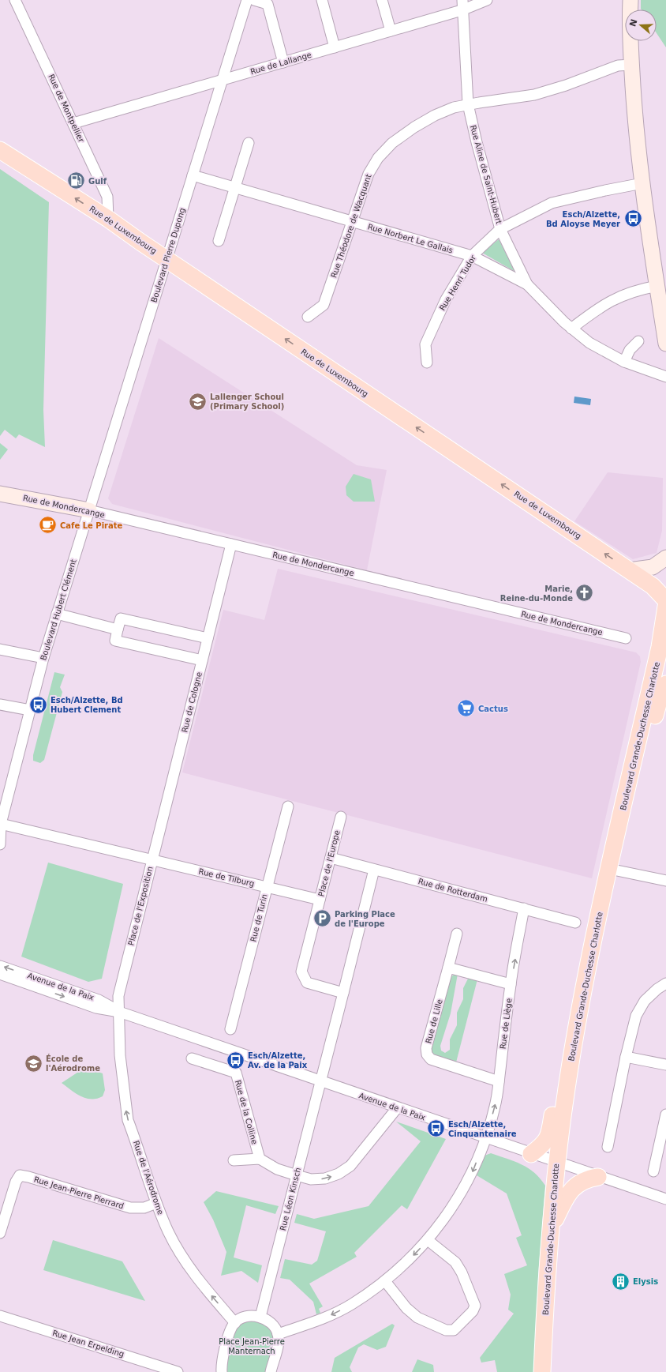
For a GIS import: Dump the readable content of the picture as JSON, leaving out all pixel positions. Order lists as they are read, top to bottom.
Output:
{
  "streets": {
    "main road": ["Rue de Luxembourg", "Rue de Mondercange", "Boulevard Grande-Duchesse Charlotte"],
    "street": [
      "Rue de Lallange",
      "Rue de Montpellier",
      "Rue Aline de Saint-Hubert",
      "Rue Théodore de Wacquant",
      "Rue Norbert Le Gallais",
      "Boulevard Pierre Dupong",
      "Rue Henri Tudor",
      "Boulevard Hubert Clément",
      "Rue de Cologne",
      "Place de l'Europe",
      "Rue de Tilburg",
      "Rue de Rotterdam",
      "Place de l'Exposition",
      "Rue de Turin",
      "Avenue de la Paix",
      "Rue de Lille",
      "Rue de Liège",
      "Rue de la Colline",
      "Rue de l'Aérodrome",
      "Rue Jean-Pierre Pierrard",
      "Rue Léon Kinsch",
      "Rue Jean Erpelding"
    ]
  },
  "crossings": [
    ["Rue de Lallange", "Rue de Montpellier"],
    ["Rue de Lallange", "Rue Aline de Saint-Hubert"],
    ["Rue de Lallange", "Boulevard Pierre Dupong"],
    ["Rue de Montpellier", "Rue de Luxembourg"],
    ["Rue Aline de Saint-Hubert", "Rue Théodore de Wacquant"],
    ["Rue Aline de Saint-Hubert", "Rue Norbert Le Gallais"],
    ["Rue Aline de Saint-Hubert", "Rue Henri Tudor"],
    ["Rue Théodore de Wacquant", "Rue Norbert Le Gallais"],
    ["Rue Norbert Le Gallais", "Boulevard Pierre Dupong"],
    ["Rue Norbert Le Gallais", "Rue Henri Tudor"],
    ["Boulevard Pierre Dupong", "Rue de Mondercange"],
    ["Boulevard Pierre Dupong", "Boulevard Hubert Clément"],
    ["Rue de Mondercange", "Boulevard Hubert Clément"],
    ["Rue de Mondercange", "Rue de Cologne"],
    ["Boulevard Hubert Clément", "Place de l'Exposition"],
    ["Rue de Cologne", "Rue de Tilburg"],
    ["Rue de Cologne", "Place de l'Exposition"],
    ["Boulevard Grande-Duchesse Charlotte", "Avenue de la Paix"],
    ["Place de l'Europe", "Rue de Tilburg"],
    ["Place de l'Europe", "Rue de Rotterdam"],
    ["Rue de Tilburg", "Place de l'Exposition"],
    ["Rue de Tilburg", "Rue de Turin"],
    ["Rue de Rotterdam", "Rue de Liège"],
    ["Place de l'Exposition", "Avenue de la Paix"],
    ["Place de l'Exposition", "Rue de l'Aérodrome"],
    ["Avenue de la Paix", "Rue de Liège"],
    ["Avenue de la Paix", "Rue de l'Aérodrome"],
    ["Avenue de la Paix", "Rue Léon Kinsch"],
    ["Rue de Lille", "Rue de Liège"],
    ["Rue de l'Aérodrome", "Rue Jean-Pierre Pierrard"]
  ],
  "one_way": ["Rue de l'Aérodrome"],
  "parks": ["Place Jean-Pierre Manternach"],
  "places": {
    "fuel station": ["Gulf"],
    "bus stop": [
      "Esch/Alzette, Bd Aloyse Meyer",
      "Esch/Alzette, Bd Hubert Clement",
      "Esch/Alzette, Av. de la Paix",
      "Esch/Alzette, Cinquantenaire"
    ],
    "school or university": ["Lallenger Schoul (Primary School)", "École de l'Aérodrome"],
    "cafe": ["Cafe Le Pirate"],
    "church": ["Marie, Reine-du-Monde"],
    "supermarket": ["Cactus"],
    "parking": ["Parking Place de l'Europe"],
    "building": ["Elysis"]
  },
  "north": "left"
}
